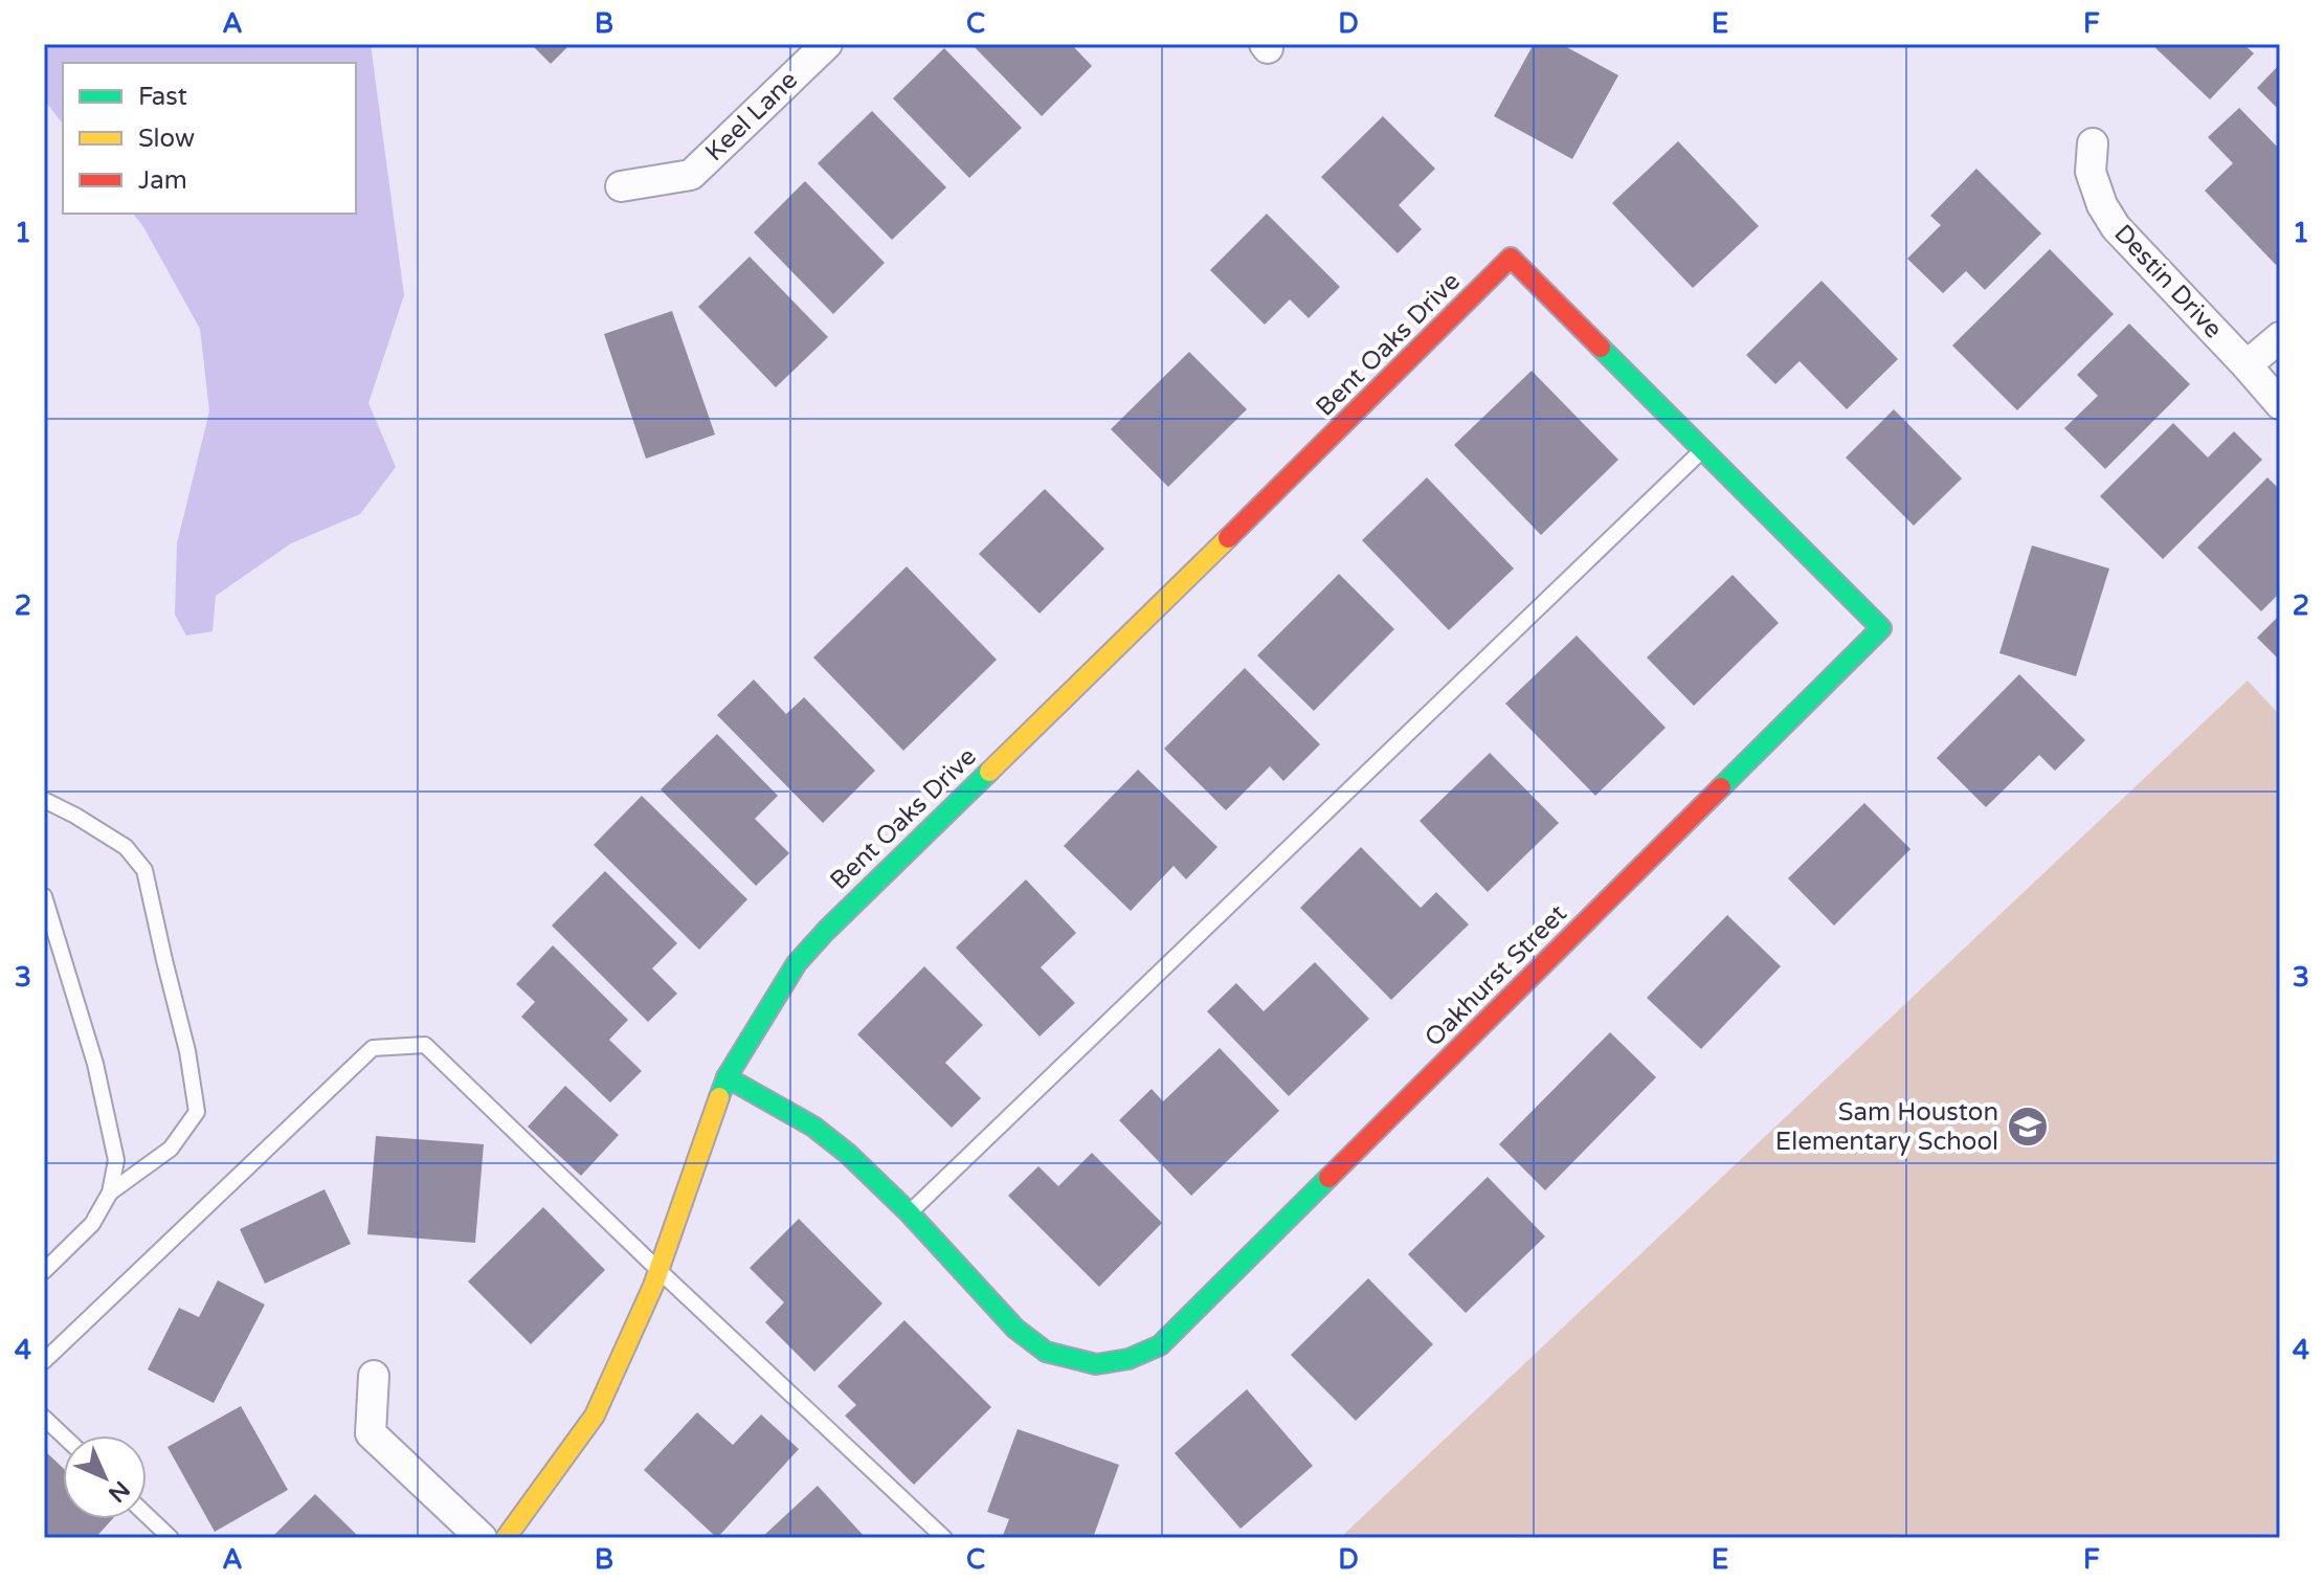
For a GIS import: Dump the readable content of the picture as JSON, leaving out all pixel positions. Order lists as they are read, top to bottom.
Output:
{
  "streets": {
    "street": [
      "Keel Lane",
      "Destin Drive",
      "Bent Oaks Drive",
      "Oakhurst Street"
    ]
  },
  "crossings": [
    ["Bent Oaks Drive", "Oakhurst Street"]
  ],
  "places": {
    "school or university": ["Sam Houston Elementary School"]
  },
  "legend": ["Fast", "Slow", "Jam"],
  "north": "bottom right",
  "grid": {
    "columns": [
      "A",
      "B",
      "C",
      "D",
      "E",
      "F"
    ],
    "rows": [
      "1",
      "2",
      "3",
      "4"
    ]
  }
}
